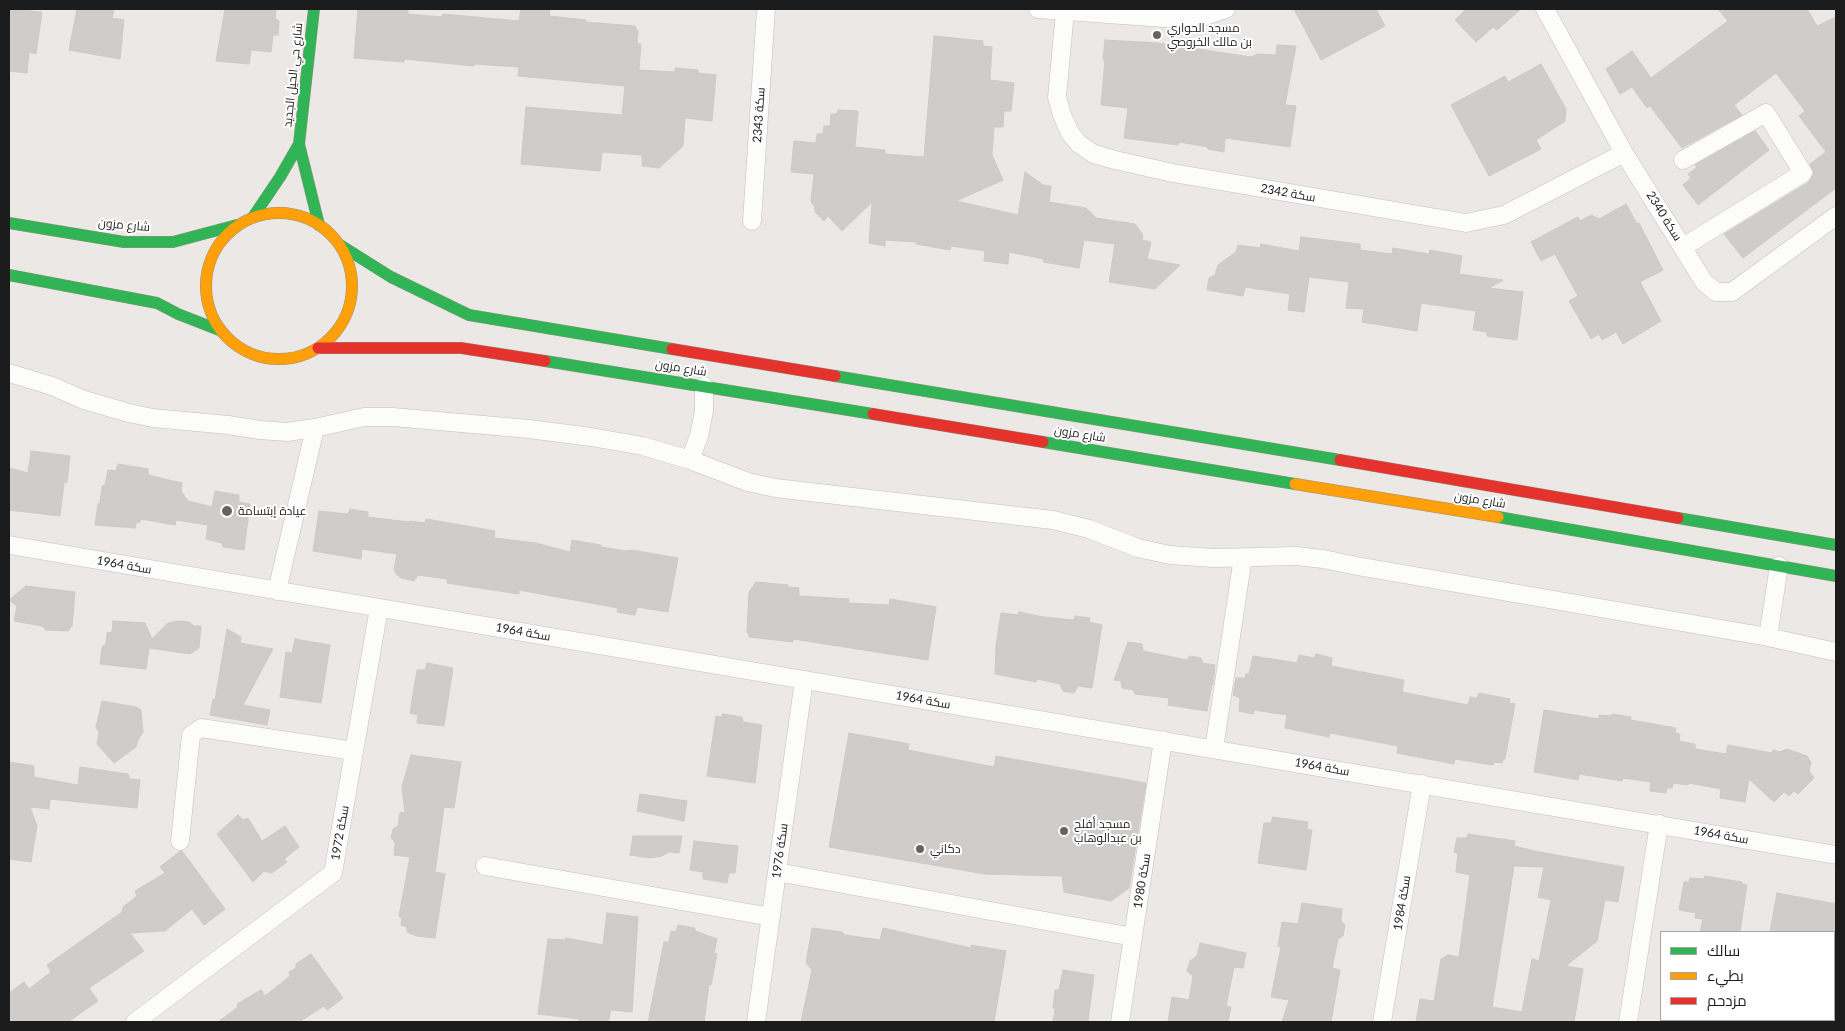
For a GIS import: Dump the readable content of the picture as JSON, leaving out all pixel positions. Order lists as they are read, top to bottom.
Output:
{
  "streets": {
    "main road": ["شارع حي الحيل الجديد", "شارع مزون"],
    "street": [
      "سكة 2343",
      "سكة 2342",
      "سكة 2340",
      "سكة 1964",
      "سكة 1972",
      "سكة 1976",
      "سكة 1980",
      "سكة 1984"
    ]
  },
  "crossings": [
    ["شارع حي الحيل الجديد", "شارع مزون"],
    ["سكة 2342", "سكة 2340"],
    ["سكة 1964", "سكة 1972"],
    ["سكة 1964", "سكة 1976"],
    ["سكة 1964", "سكة 1980"],
    ["سكة 1964", "سكة 1984"]
  ],
  "places": [
    "مسجد الحواري بن مالك الخروصي",
    "عيادة إبتسامة",
    "مسجد أفلح بن عبدالوهاب",
    "دكاني"
  ],
  "legend": ["سالك", "بطيء", "مزدحم"]
}
